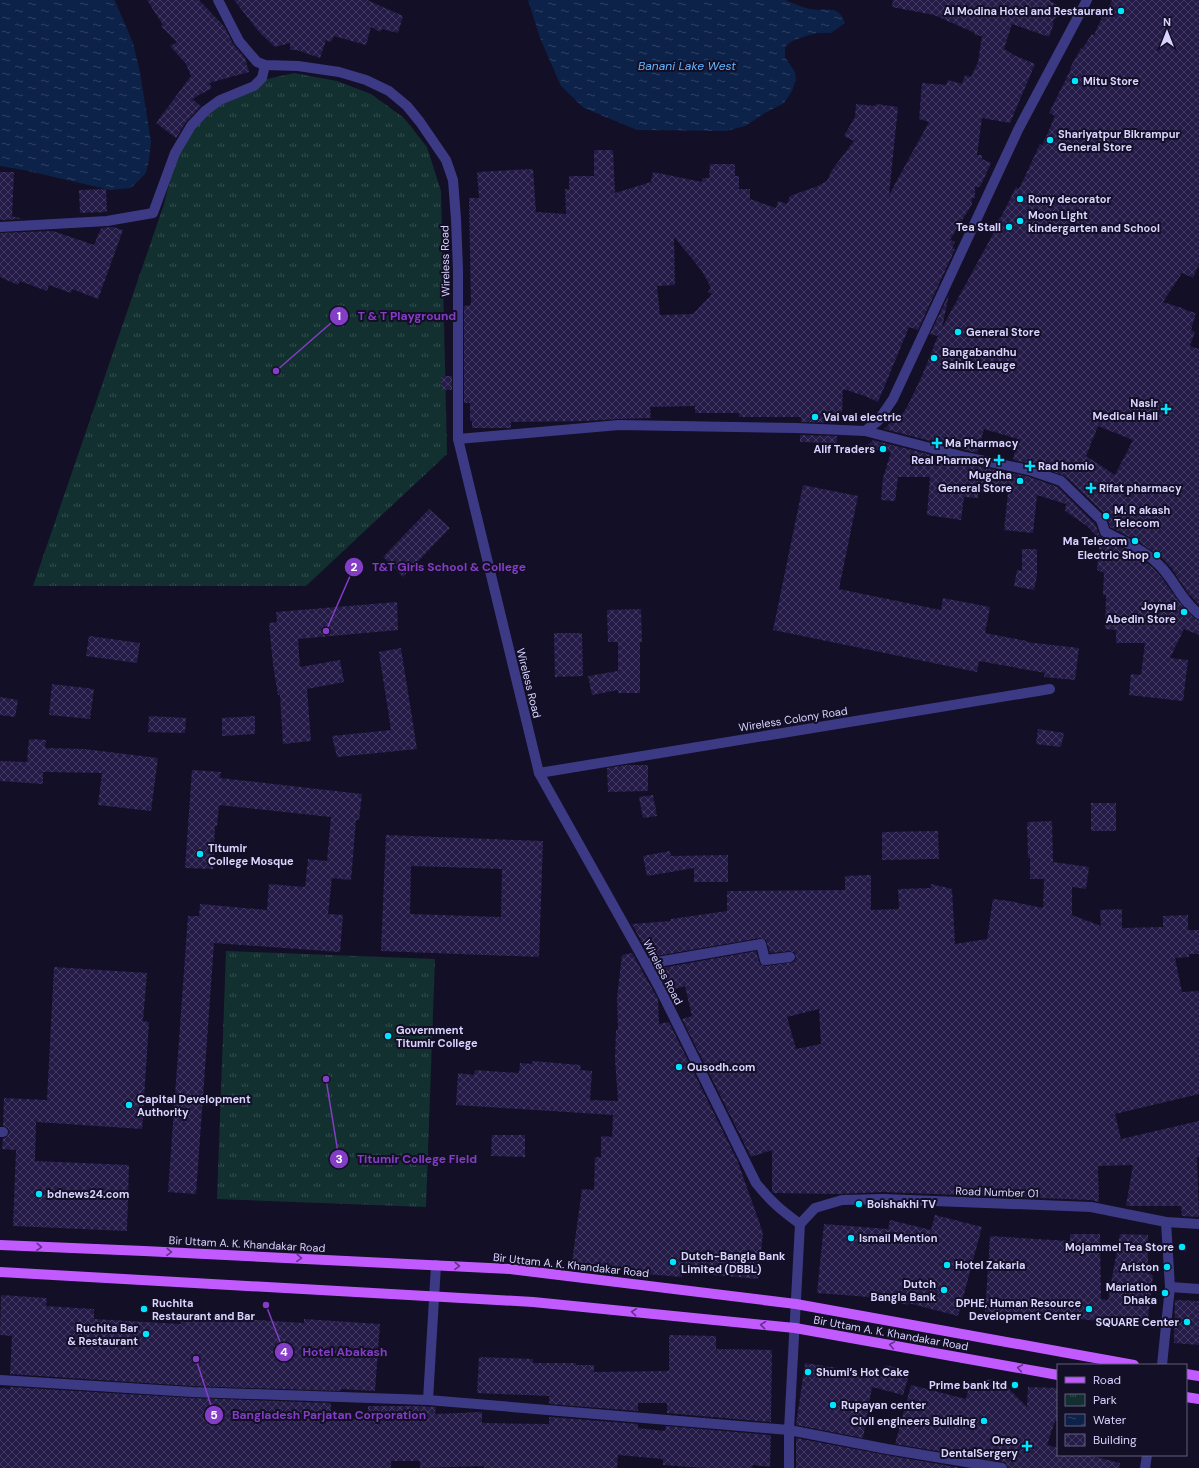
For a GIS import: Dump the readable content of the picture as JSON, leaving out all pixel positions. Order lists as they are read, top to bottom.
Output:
{
  "streets": {
    "main road": ["Bir Uttam A. K. Khandakar Road"],
    "street": ["Wireless Road", "Wireless Colony Road", "Road Number 01"]
  },
  "crossings": [
    ["Wireless Road", "Wireless Colony Road"],
    ["Wireless Road", "Road Number 01"]
  ],
  "water": ["Banani Lake West"],
  "places": {
    "other": [
      "Al Modina Hotel and Restaurant",
      "Mitu Store",
      "Shariyatpur Bikrampur General Store",
      "Rony decorator",
      "Moon Light kindergarten and School",
      "Tea Stall",
      "General Store",
      "Bangabandhu Sainik Leauge",
      "T & T Playground",
      "Vai vai electric",
      "Alif Traders",
      "Mugdha General Store",
      "M. R akash Telecom",
      "Ma Telecom",
      "Electric Shop",
      "Joynal Abedin Store",
      "T&T Girls School & College",
      "Titumir College Mosque",
      "Government Titumir College",
      "Ousodh.com",
      "Titumir College Field",
      "Capital Development Authority",
      "bdnews24.com",
      "Boishakhi TV",
      "Ismail Mention",
      "Mojammel Tea Store",
      "Dutch-Bangla Bank Limited (DBBL)",
      "Hotel Zakaria",
      "Ariston",
      "Dutch Bangla Bank",
      "Mariation Dhaka",
      "Hotel Abakash",
      "Ruchita Restaurant and Bar",
      "DPHE, Human Resource Development Center",
      "SQUARE Center",
      "Ruchita Bar & Restaurant",
      "Bangladesh Parjatan Corporation",
      "Shumi’s Hot Cake",
      "Prime bank ltd",
      "Rupayan center",
      "Civil engineers Building"
    ],
    "health": [
      "Nasir Medical Hall",
      "Ma Pharmacy",
      "Real Pharmacy",
      "Rad homio",
      "Rifat pharmacy",
      "Oreo DentalSergery"
    ]
  },
  "legend": [
    "Road",
    "Park",
    "Water",
    "Building"
  ],
  "north": "top"
}
